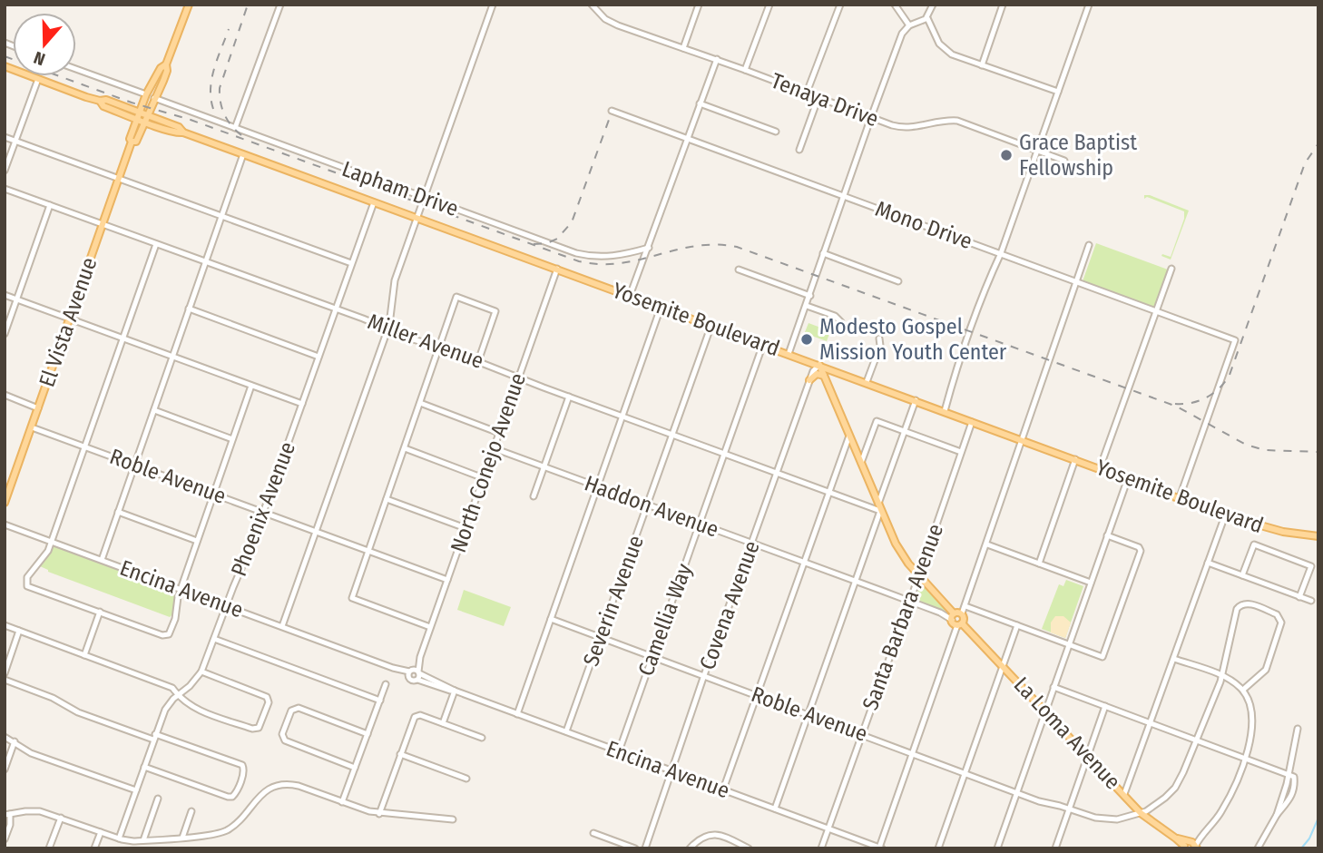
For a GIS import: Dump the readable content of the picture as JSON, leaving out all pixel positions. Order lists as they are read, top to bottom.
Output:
{
  "streets": {
    "main road": ["Yosemite Boulevard", "El Vista Avenue", "La Loma Avenue"],
    "street": [
      "Tenaya Drive",
      "Lapham Drive",
      "Mono Drive",
      "Miller Avenue",
      "North Conejo Avenue",
      "Roble Avenue",
      "Haddon Avenue",
      "Phoenix Avenue",
      "Encina Avenue",
      "Severin Avenue",
      "Covena Avenue",
      "Santa Barbara Avenue",
      "Camellia Way"
    ]
  },
  "crossings": [
    ["Lapham Drive", "El Vista Avenue"],
    ["Mono Drive", "Yosemite Boulevard"],
    ["Yosemite Boulevard", "El Vista Avenue"],
    ["Yosemite Boulevard", "North Conejo Avenue"],
    ["Yosemite Boulevard", "Phoenix Avenue"],
    ["Yosemite Boulevard", "Severin Avenue"],
    ["Yosemite Boulevard", "Covena Avenue"],
    ["Yosemite Boulevard", "Santa Barbara Avenue"],
    ["Yosemite Boulevard", "Camellia Way"],
    ["El Vista Avenue", "Miller Avenue"],
    ["El Vista Avenue", "Roble Avenue"],
    ["Miller Avenue", "North Conejo Avenue"],
    ["Miller Avenue", "Phoenix Avenue"],
    ["Miller Avenue", "Severin Avenue"],
    ["Miller Avenue", "Covena Avenue"],
    ["Miller Avenue", "Camellia Way"],
    ["North Conejo Avenue", "Roble Avenue"],
    ["North Conejo Avenue", "Haddon Avenue"],
    ["North Conejo Avenue", "Encina Avenue"],
    ["Roble Avenue", "Phoenix Avenue"],
    ["Roble Avenue", "Severin Avenue"],
    ["Roble Avenue", "Covena Avenue"],
    ["Roble Avenue", "Santa Barbara Avenue"],
    ["Roble Avenue", "Camellia Way"],
    ["Roble Avenue", "La Loma Avenue"],
    ["Haddon Avenue", "Severin Avenue"],
    ["Haddon Avenue", "Covena Avenue"],
    ["Haddon Avenue", "Santa Barbara Avenue"],
    ["Haddon Avenue", "Camellia Way"],
    ["Haddon Avenue", "La Loma Avenue"],
    ["Phoenix Avenue", "Encina Avenue"],
    ["Encina Avenue", "Severin Avenue"],
    ["Encina Avenue", "Covena Avenue"],
    ["Encina Avenue", "Santa Barbara Avenue"],
    ["Encina Avenue", "Camellia Way"]
  ],
  "places": ["Grace Baptist Fellowship", "Modesto Gospel Mission Youth Center"],
  "north": "bottom"
}
